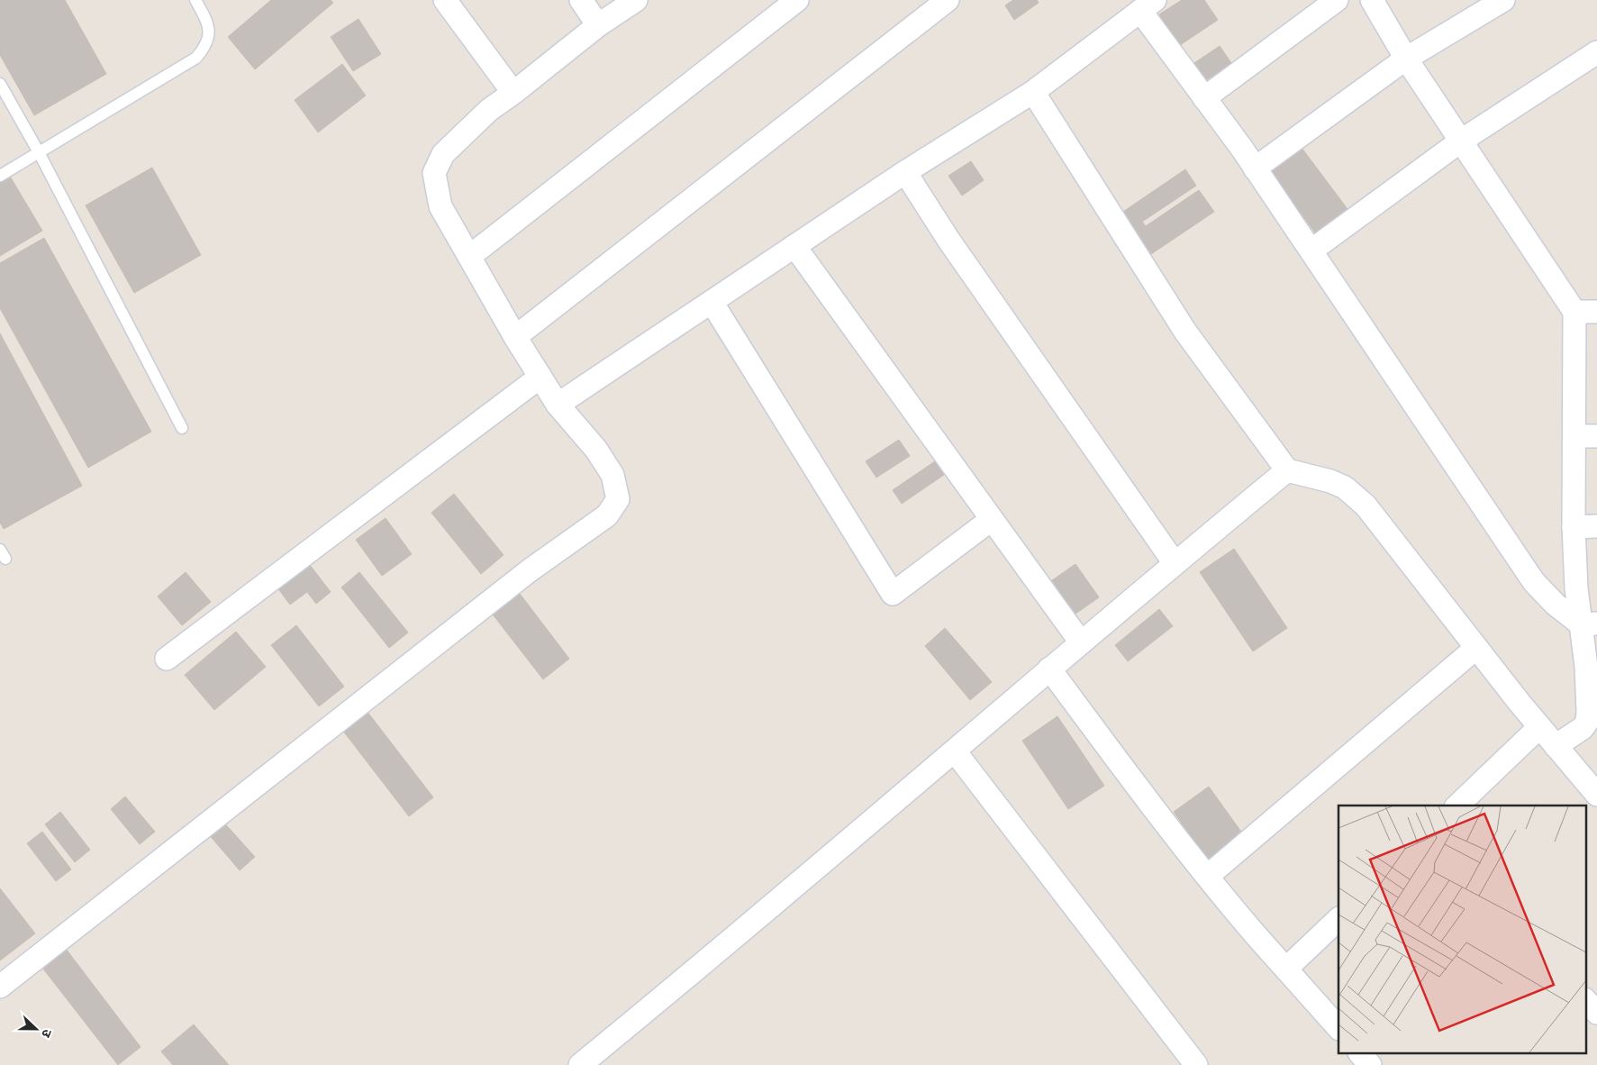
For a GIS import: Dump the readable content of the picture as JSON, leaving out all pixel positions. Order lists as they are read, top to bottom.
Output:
{
  "north": "right"
}
